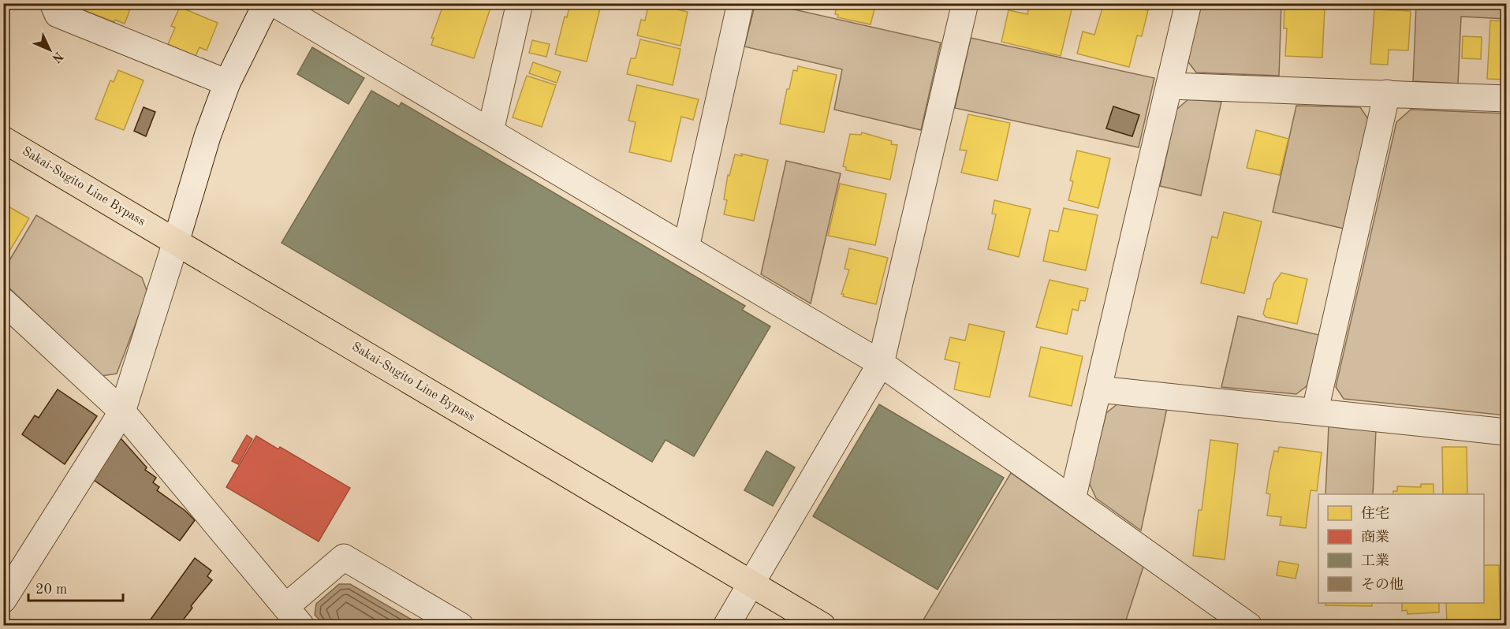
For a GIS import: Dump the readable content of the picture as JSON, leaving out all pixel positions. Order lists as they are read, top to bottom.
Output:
{
  "streets": {
    "main road": ["Sakai-Sugito Line Bypass"]
  },
  "legend": [
    "住宅",
    "商業",
    "工業",
    "その他"
  ],
  "scale_bar": "20 m",
  "north": "bottom right"
}
